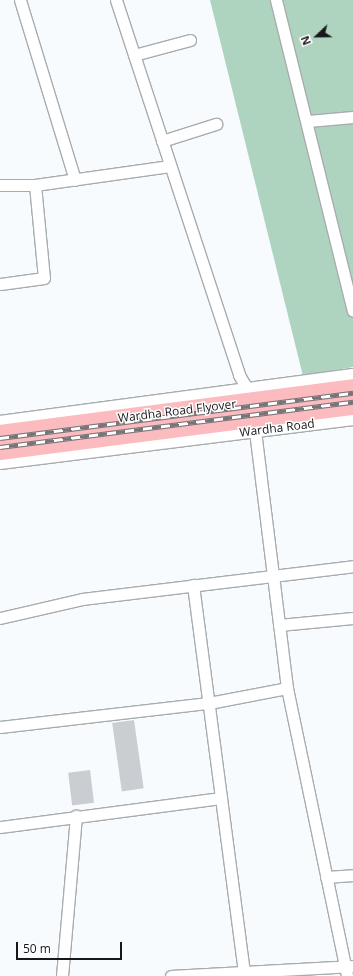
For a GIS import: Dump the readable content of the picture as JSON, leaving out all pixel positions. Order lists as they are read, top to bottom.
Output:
{
  "streets": {
    "highway": ["Wardha Road Flyover"],
    "street": ["Wardha Road"]
  },
  "scale_bar": "50 m",
  "north": "left"
}
